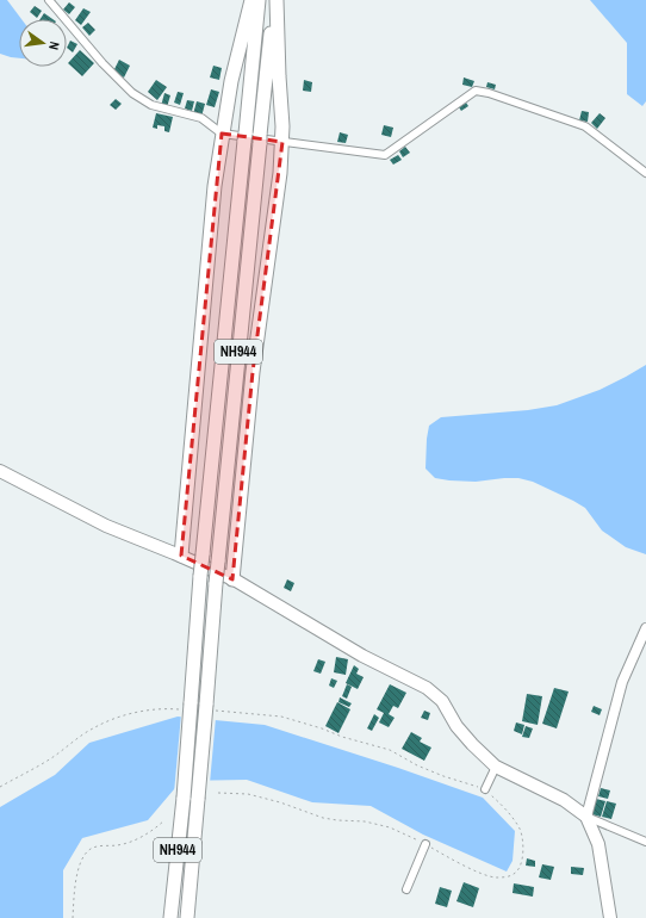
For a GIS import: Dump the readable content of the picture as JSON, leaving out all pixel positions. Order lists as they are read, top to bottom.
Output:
{
  "streets": {
    "highway": ["NH944"]
  },
  "north": "right"
}
